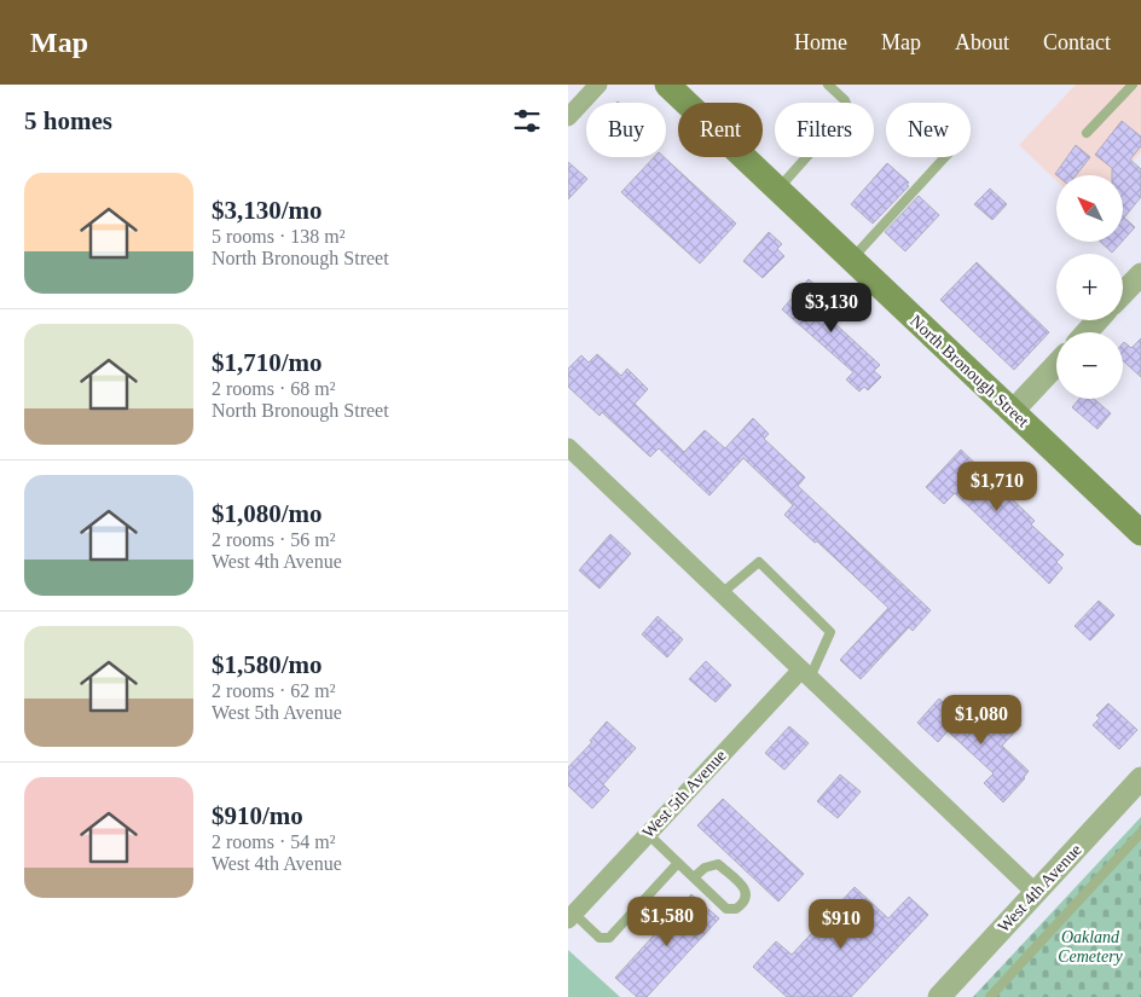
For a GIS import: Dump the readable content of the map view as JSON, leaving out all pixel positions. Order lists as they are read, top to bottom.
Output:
{
  "streets": {
    "main road": ["North Bronough Street"],
    "street": ["West 5th Avenue", "West 4th Avenue"]
  },
  "parks": ["Oakland Cemetery"],
  "north": "top left",
  "page": {
    "header": "Map",
    "nav": [
      "Home",
      "Map",
      "About",
      "Contact"
    ],
    "heading": "5 homes",
    "chip": [
      "Buy",
      "Rent",
      "Filters",
      "New"
    ],
    "list": [
      {
        "name": "$3,130/mo",
        "note": "5 rooms · 138 m² · North Bronough Street"
      },
      {
        "name": "$1,710/mo",
        "note": "2 rooms · 68 m² · North Bronough Street"
      },
      {
        "name": "$1,080/mo",
        "note": "2 rooms · 56 m² · West 4th Avenue"
      },
      {
        "name": "$1,580/mo",
        "note": "2 rooms · 62 m² · West 5th Avenue"
      },
      {
        "name": "$910/mo",
        "note": "2 rooms · 54 m² · West 4th Avenue"
      }
    ],
    "map_buttons": ["+", "−"],
    "price": [
      "$3,130",
      "$1,710",
      "$1,080",
      "$1,580",
      "$910"
    ]
  }
}
